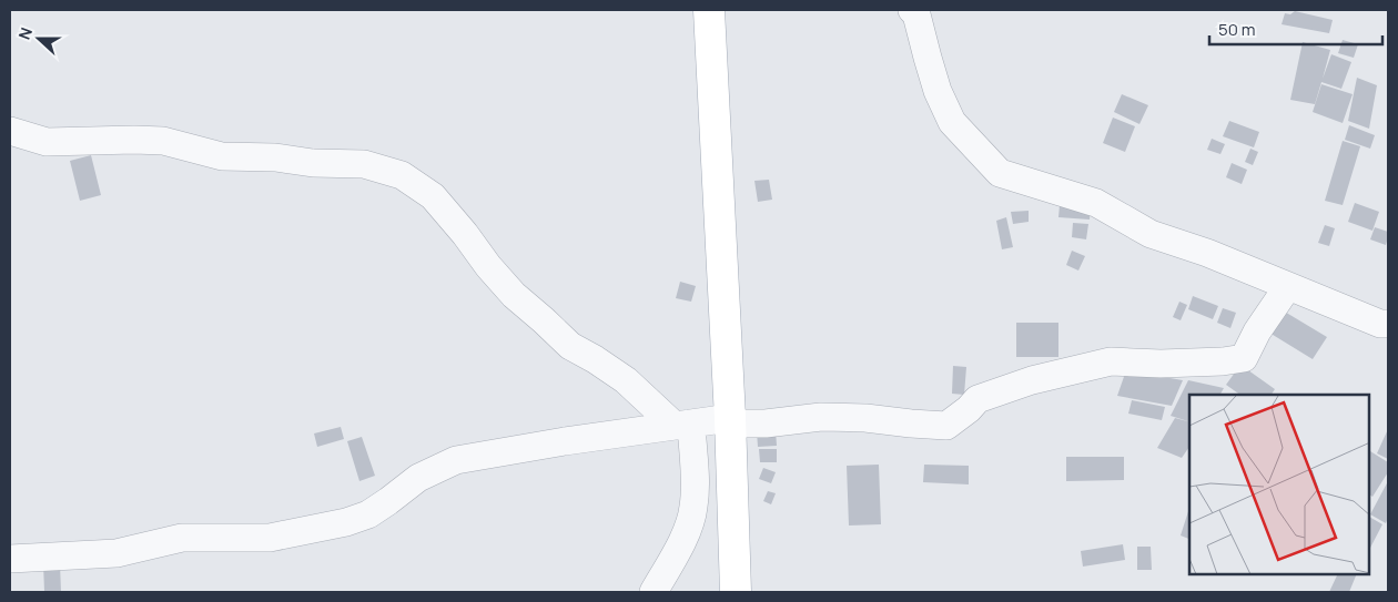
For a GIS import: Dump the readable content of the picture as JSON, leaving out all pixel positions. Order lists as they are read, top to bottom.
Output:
{
  "scale_bar": "50 m",
  "north": "left"
}
